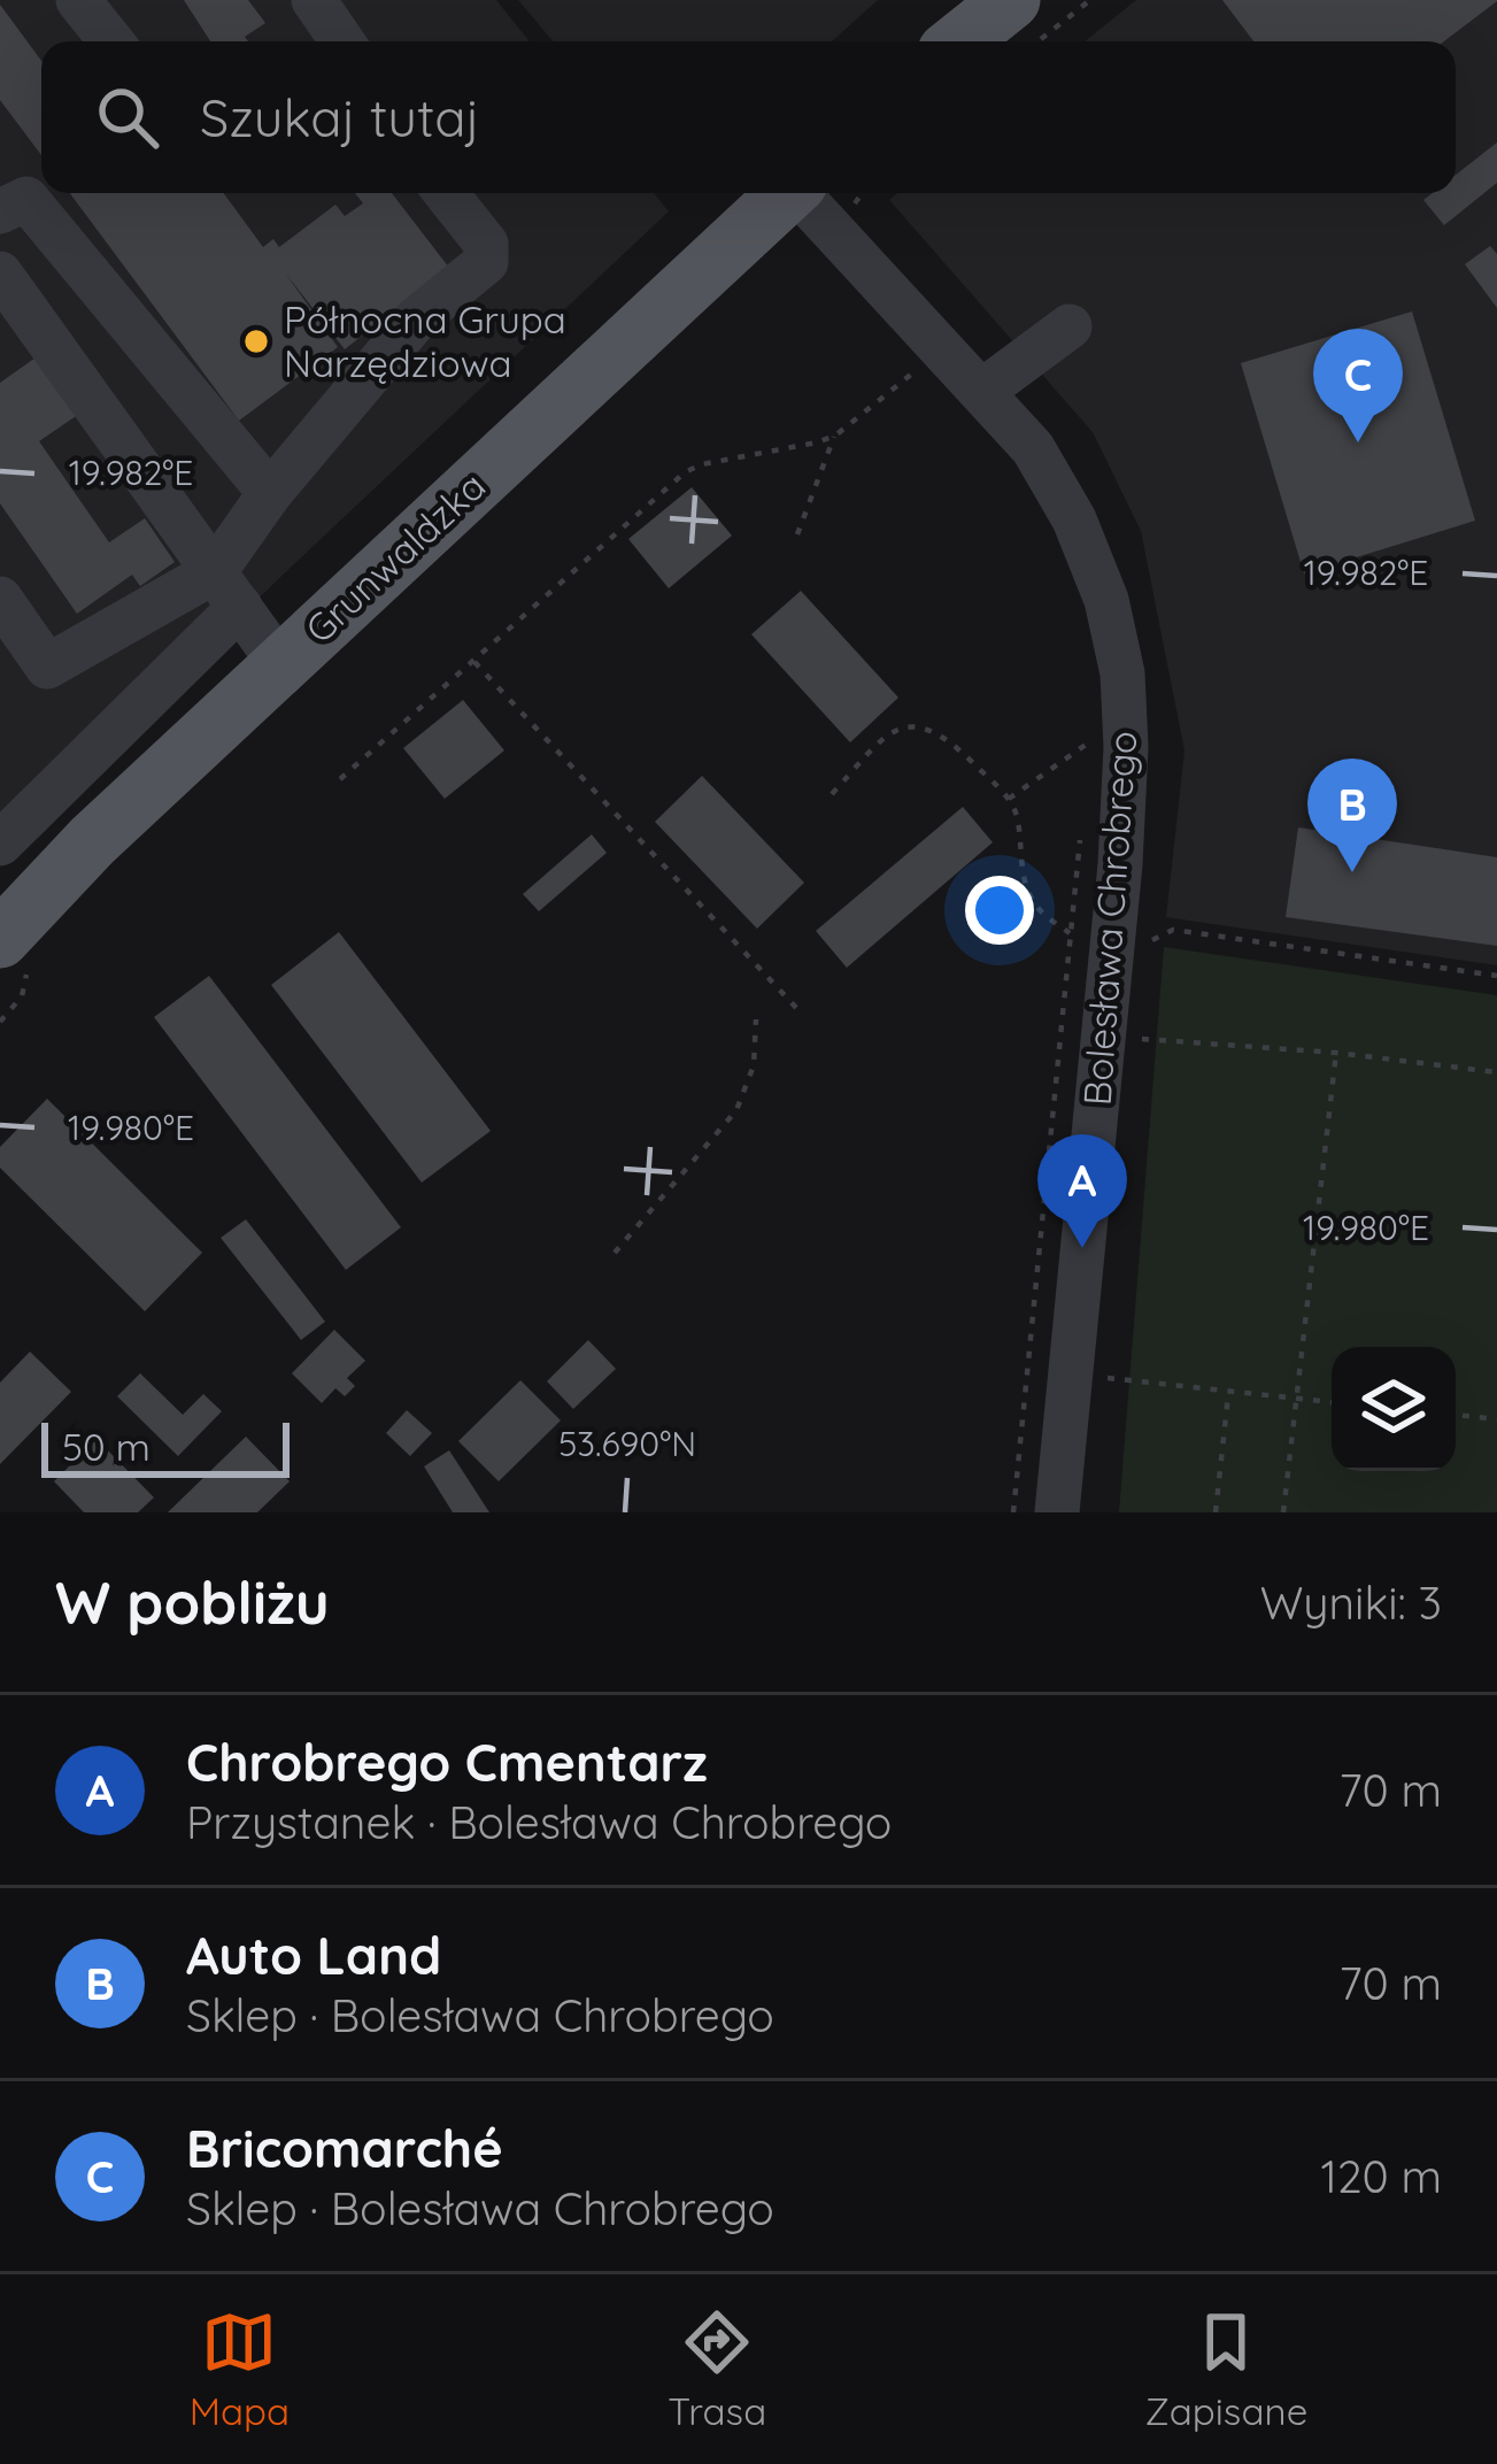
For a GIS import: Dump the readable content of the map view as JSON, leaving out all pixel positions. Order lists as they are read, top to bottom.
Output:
{
  "streets": {
    "main road": ["Grunwaldzka"],
    "street": ["Bolesława Chrobrego"]
  },
  "places": ["Północna Grupa Narzędziowa"],
  "scale_bar": "50 m",
  "page": {
    "search": "Szukaj tutaj",
    "pins": ["C", "B", "A"],
    "scale": "50 m",
    "heading": ["W pobliżu", "Wyniki: 3"],
    "list": [
      {
        "mark": "A",
        "name": "Chrobrego Cmentarz",
        "note": "Przystanek · Bolesława Chrobrego",
        "value": "70 m"
      },
      {
        "mark": "B",
        "name": "Auto Land",
        "note": "Sklep · Bolesława Chrobrego",
        "value": "70 m"
      },
      {
        "mark": "C",
        "name": "Bricomarché",
        "note": "Sklep · Bolesława Chrobrego",
        "value": "120 m"
      }
    ],
    "nav": ["Mapa", "Trasa", "Zapisane"]
  },
  "coordinates": ["19.982°E", "19.980°E", "53.690°N"]
}
